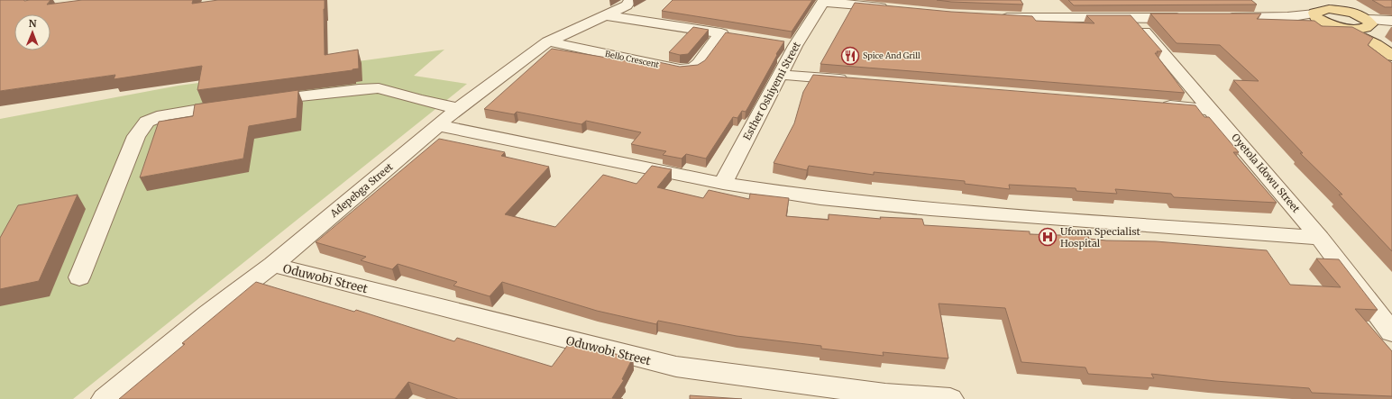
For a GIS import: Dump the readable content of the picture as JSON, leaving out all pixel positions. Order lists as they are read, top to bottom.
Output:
{
  "streets": {
    "street": [
      "Bello Crescent",
      "Esther Oshiyemi Street",
      "Oyetola Idowu Street",
      "Adepebga Street",
      "Oduwobi Street"
    ]
  },
  "crossings": [
    ["Bello Crescent", "Adepebga Street"],
    ["Adepebga Street", "Oduwobi Street"]
  ],
  "places": {
    "restaurant": ["Spice And Grill"],
    "hospital": ["Ufoma Specialist Hospital"]
  },
  "north": "top"
}
